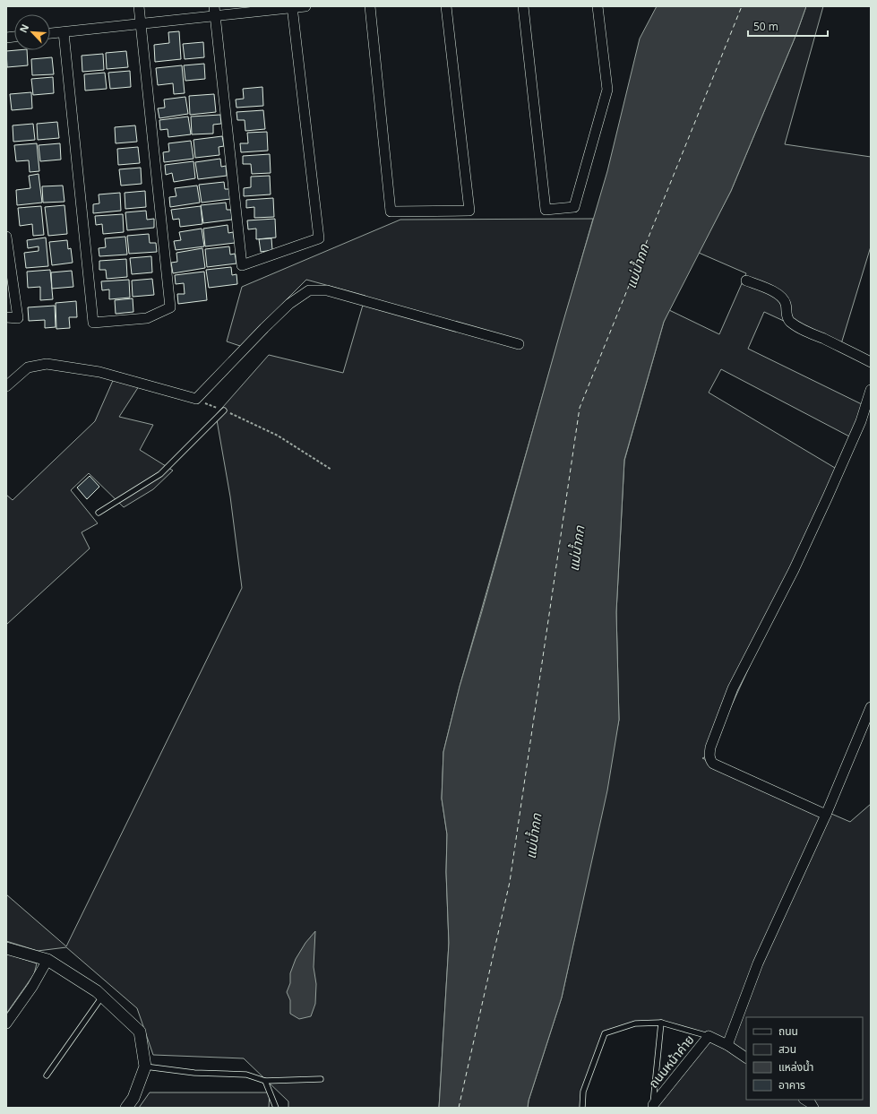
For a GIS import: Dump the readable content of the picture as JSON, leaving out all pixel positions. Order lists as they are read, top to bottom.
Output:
{
  "streets": {
    "street": ["ถนนหน้าค่าย"]
  },
  "water": ["แม่น้ำกก"],
  "legend": [
    "ถนน",
    "สวน",
    "แหล่งน้ำ",
    "อาคาร"
  ],
  "scale_bar": "50 m",
  "north": "top left"
}
